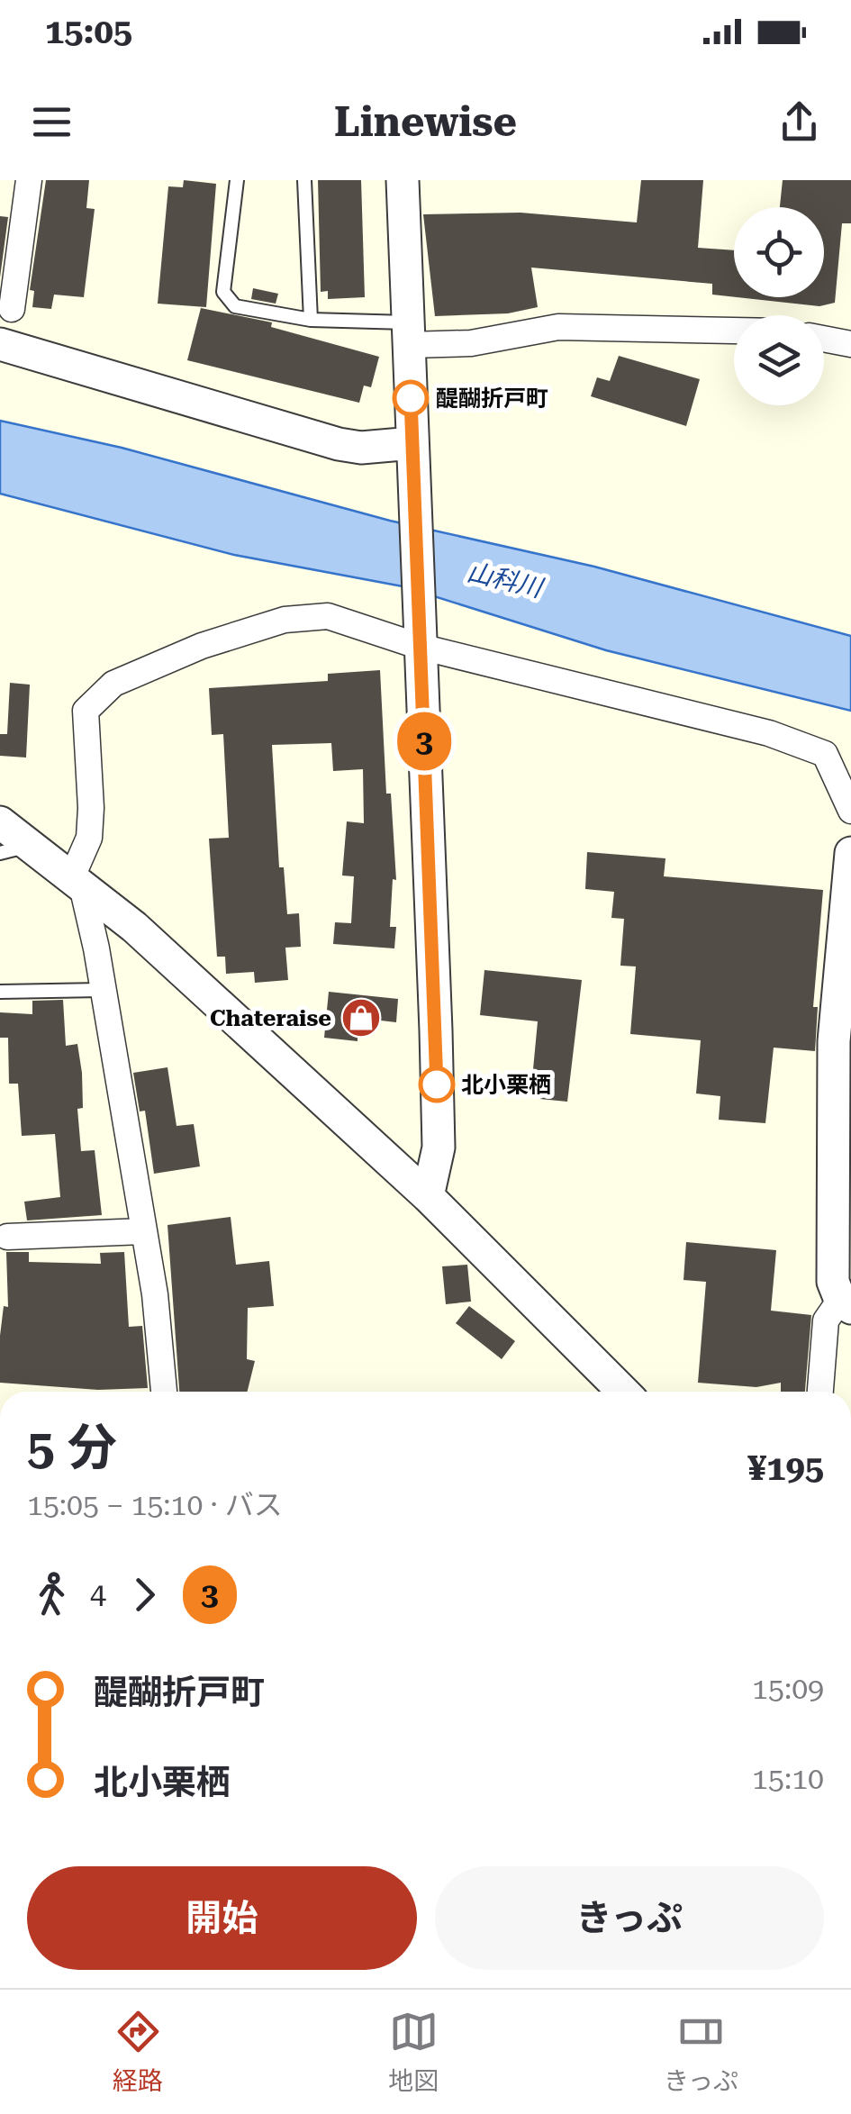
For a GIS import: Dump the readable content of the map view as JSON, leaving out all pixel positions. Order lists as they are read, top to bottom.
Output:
{
  "water": ["山科川"],
  "places": {
    "other": ["醍醐折戸町", "北小栗栖"],
    "shop": ["Chateraise"]
  },
  "lines": ["bus line 3"],
  "page": {
    "status": "15:05",
    "header": "Linewise",
    "on_map": "3",
    "heading": ["5 分", "15:05 – 15:10 · バス", "¥195"],
    "legs": ["4", "3"],
    "list": [
      {
        "name": "醍醐折戸町",
        "value": "15:09"
      },
      {
        "name": "北小栗栖",
        "value": "15:10"
      }
    ],
    "buttons": ["開始", "きっぷ"],
    "tabs": ["経路", "地図", "きっぷ"]
  }
}
